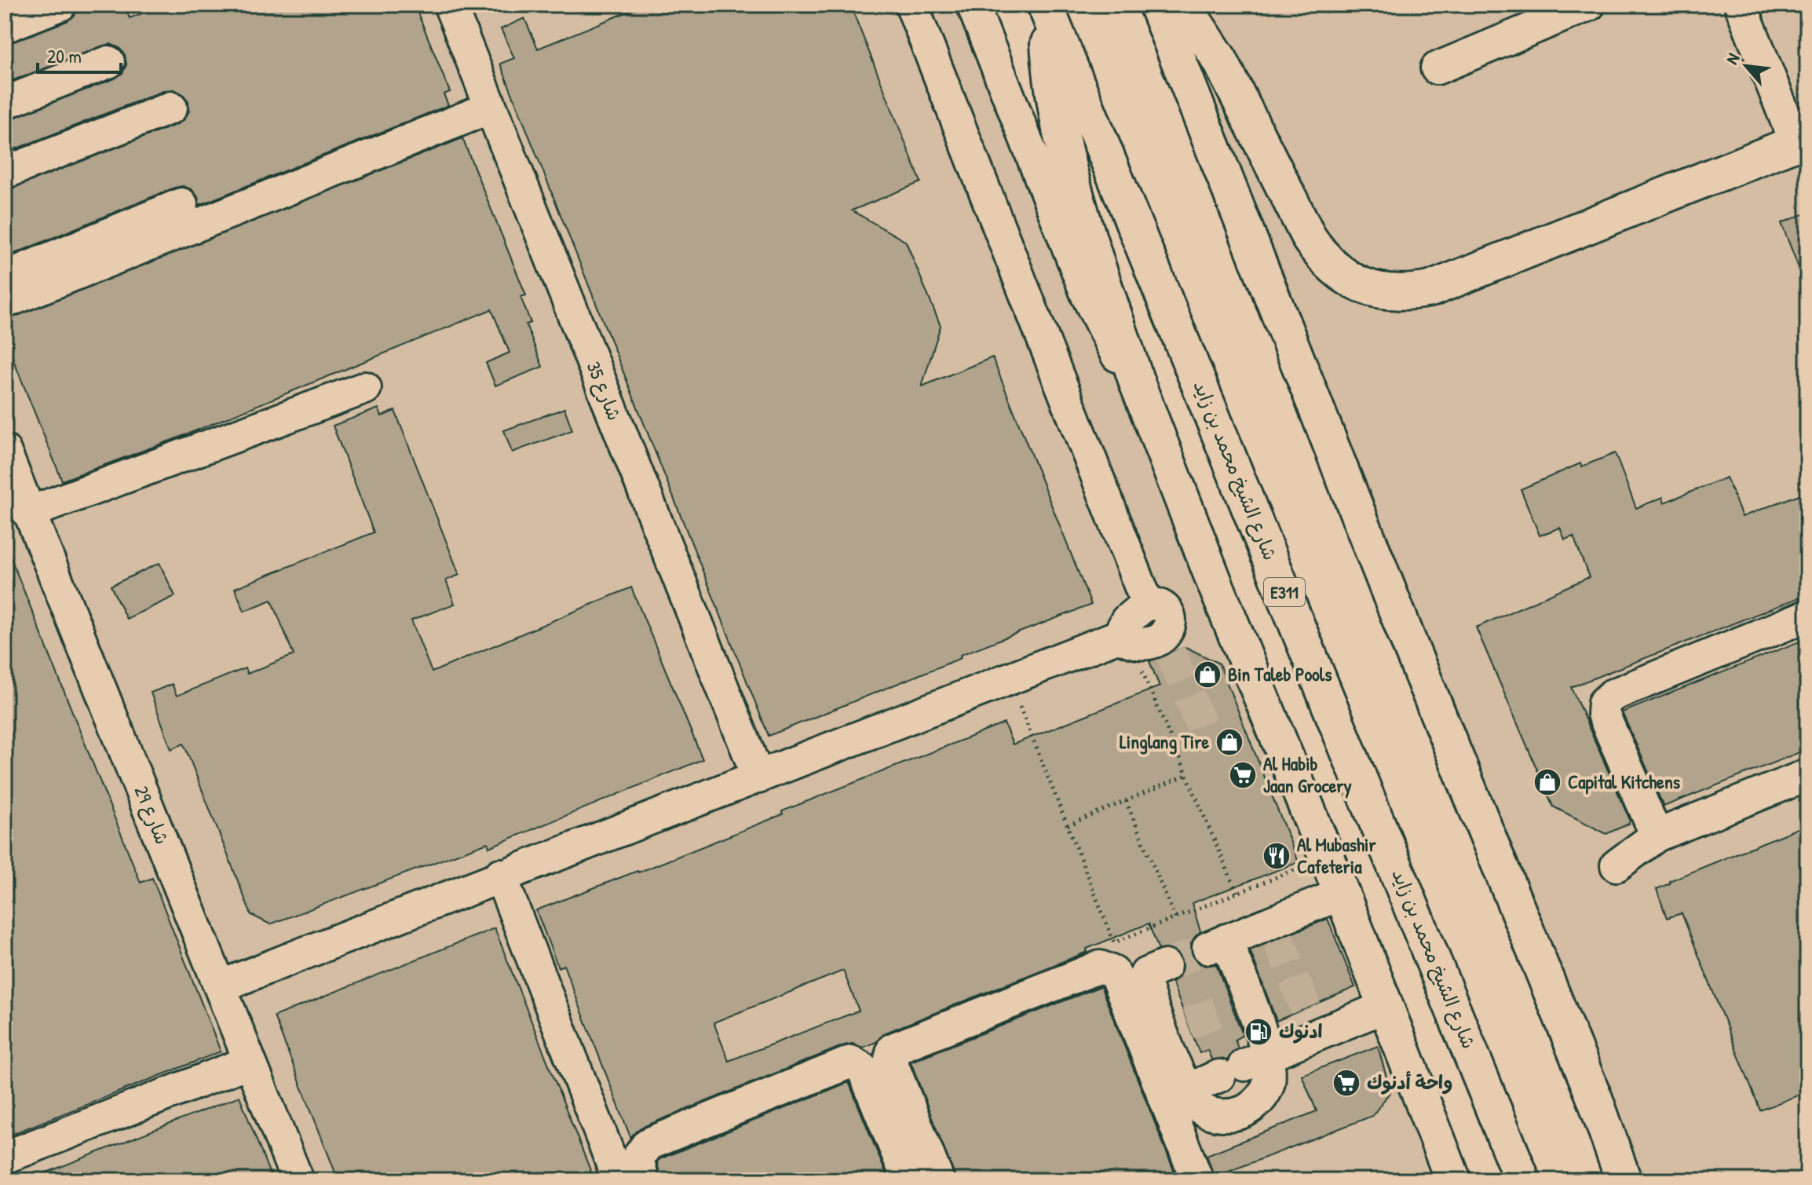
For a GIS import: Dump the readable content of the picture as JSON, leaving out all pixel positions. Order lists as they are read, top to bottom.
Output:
{
  "streets": {
    "main road": ["شارع الشيخ محمد بن زايد", "E311"],
    "street": ["شارع 35", "شارع 29"]
  },
  "places": {
    "shop": ["Bin Taleb Pools", "Linglang Tire", "Capital Kitchens"],
    "supermarket": ["Al Habib Jaan Grocery", "واحة أدنوك"],
    "restaurant": ["Al Mubashir Cafeteria"],
    "fuel station": ["ادنوك"]
  },
  "scale_bar": "20 m",
  "north": "top left"
}
